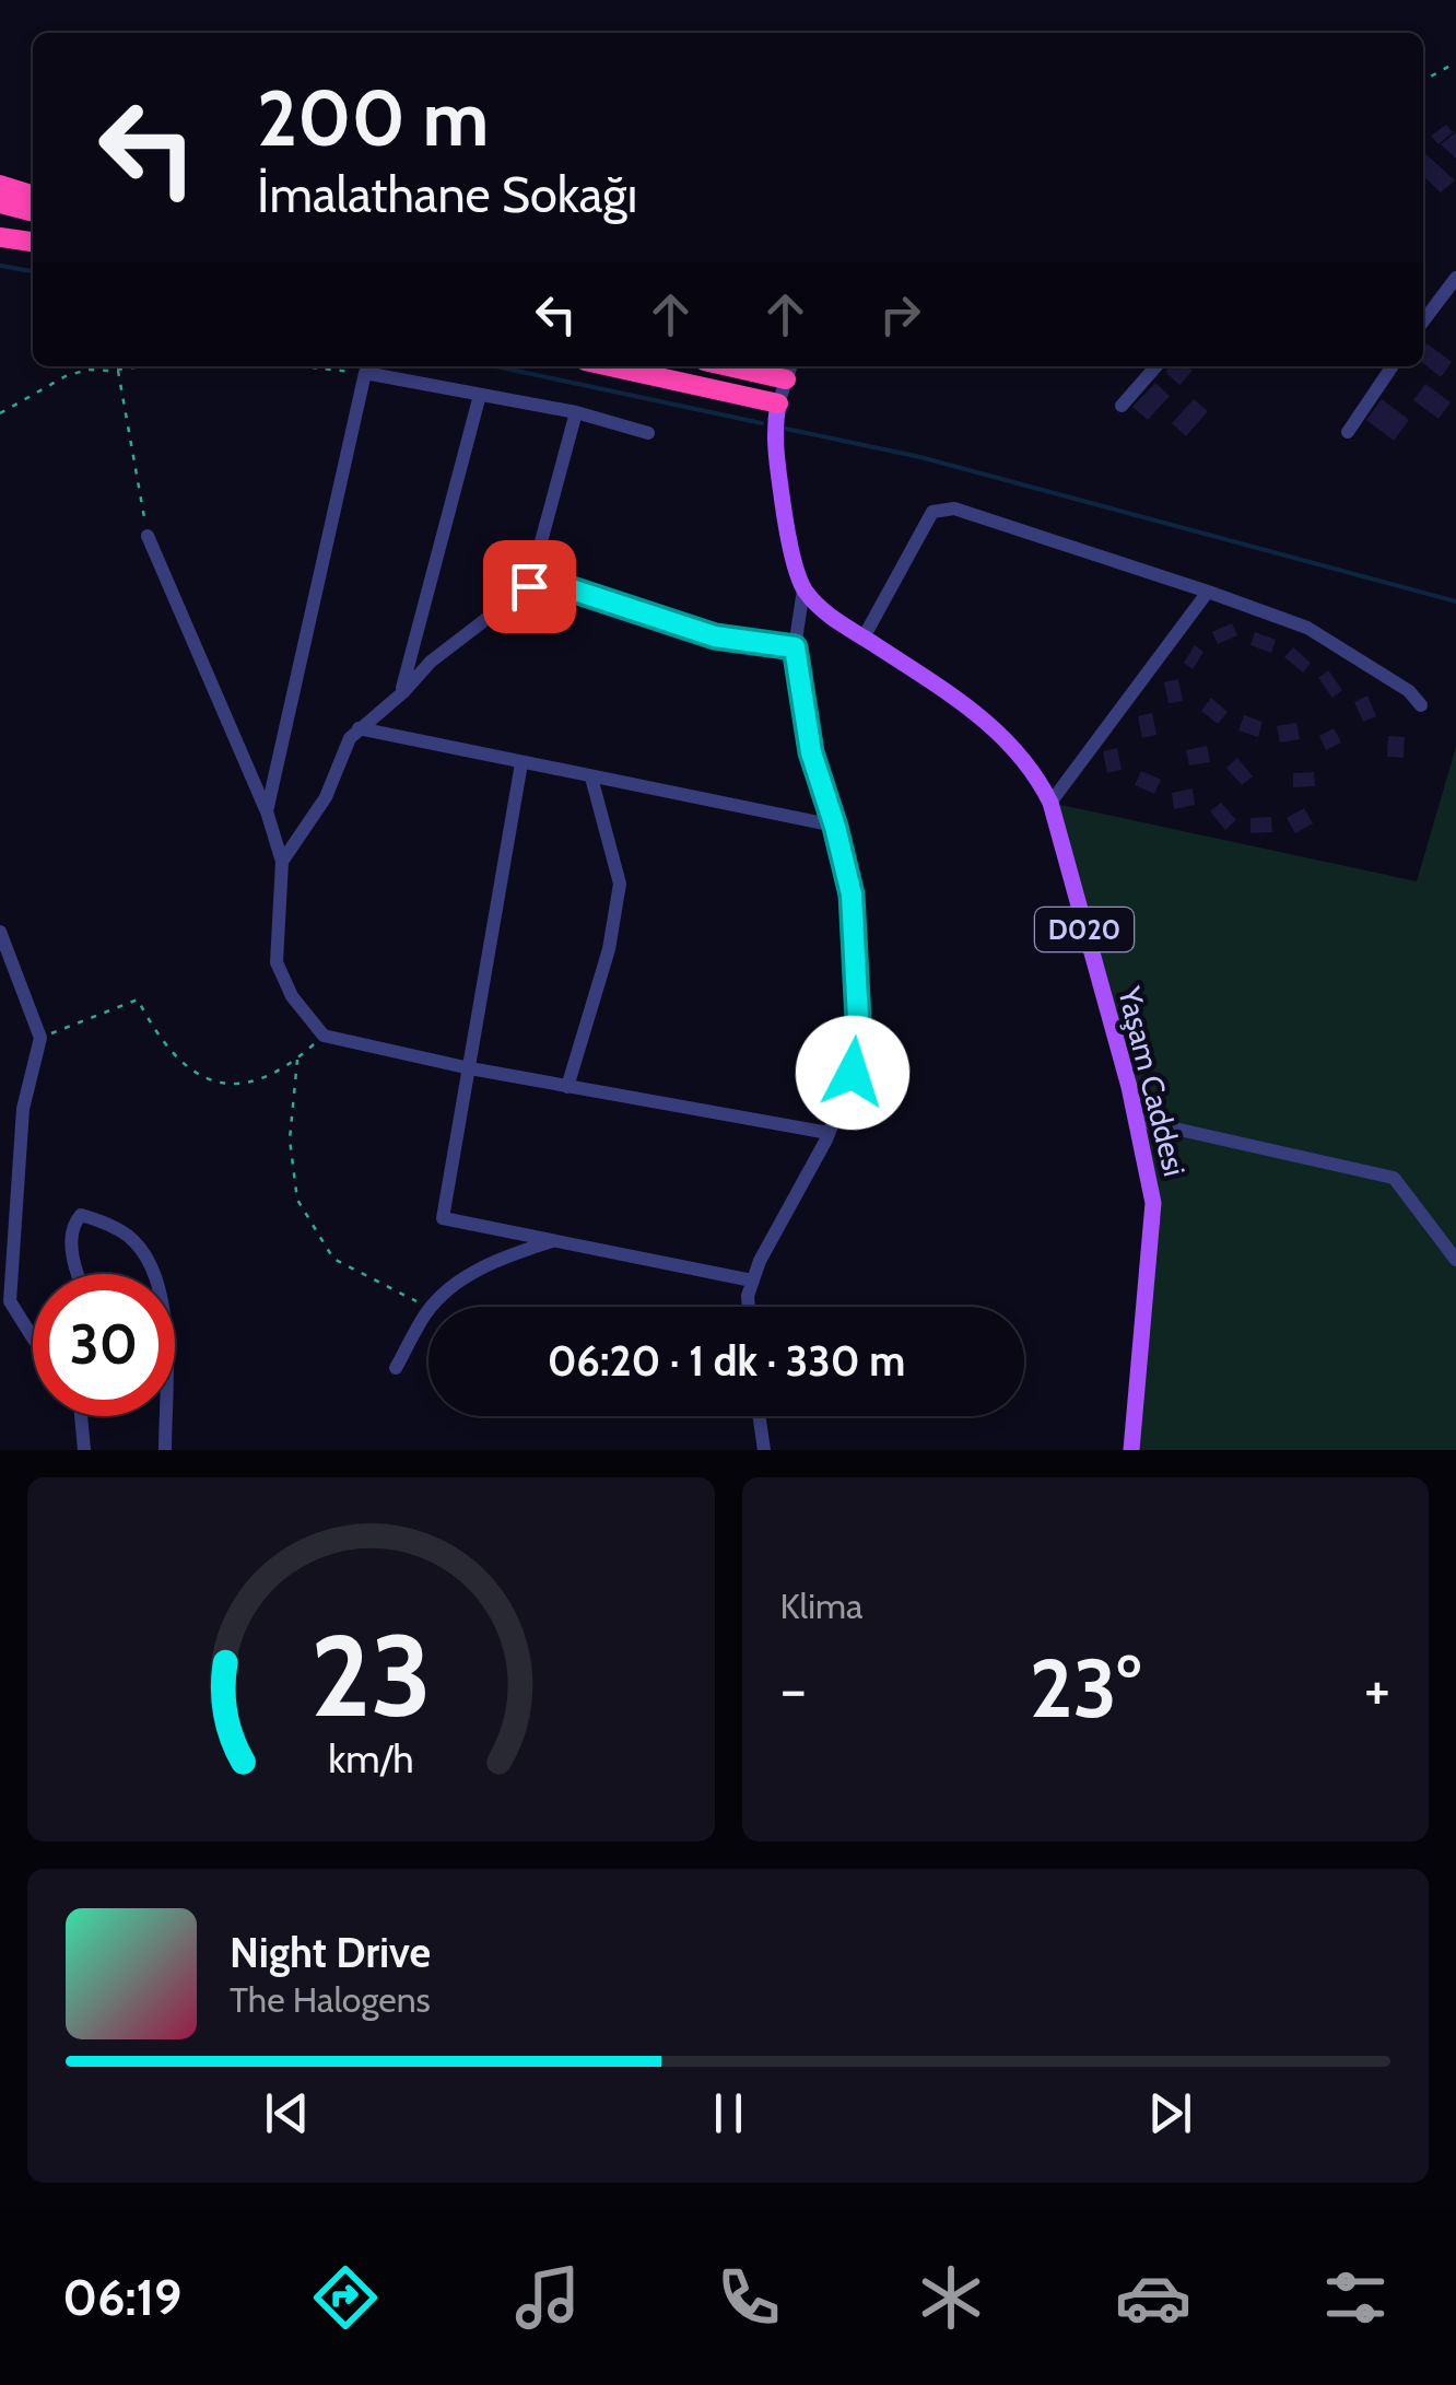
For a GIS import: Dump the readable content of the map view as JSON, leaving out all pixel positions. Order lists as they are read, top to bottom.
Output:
{
  "streets": {
    "main road": ["D020", "Yaşam Caddesi"]
  },
  "page": {
    "turn": ["200 m", "İmalathane Sokağı"],
    "limit": "30",
    "trip": "06:20 · 1 dk · 330 m",
    "tile": "Klima",
    "heat": ["−", "23°", "+"],
    "song": ["Night Drive", "The Halogens"],
    "tabs": "06:19",
    "gauge": ["23", "km/h"]
  }
}
